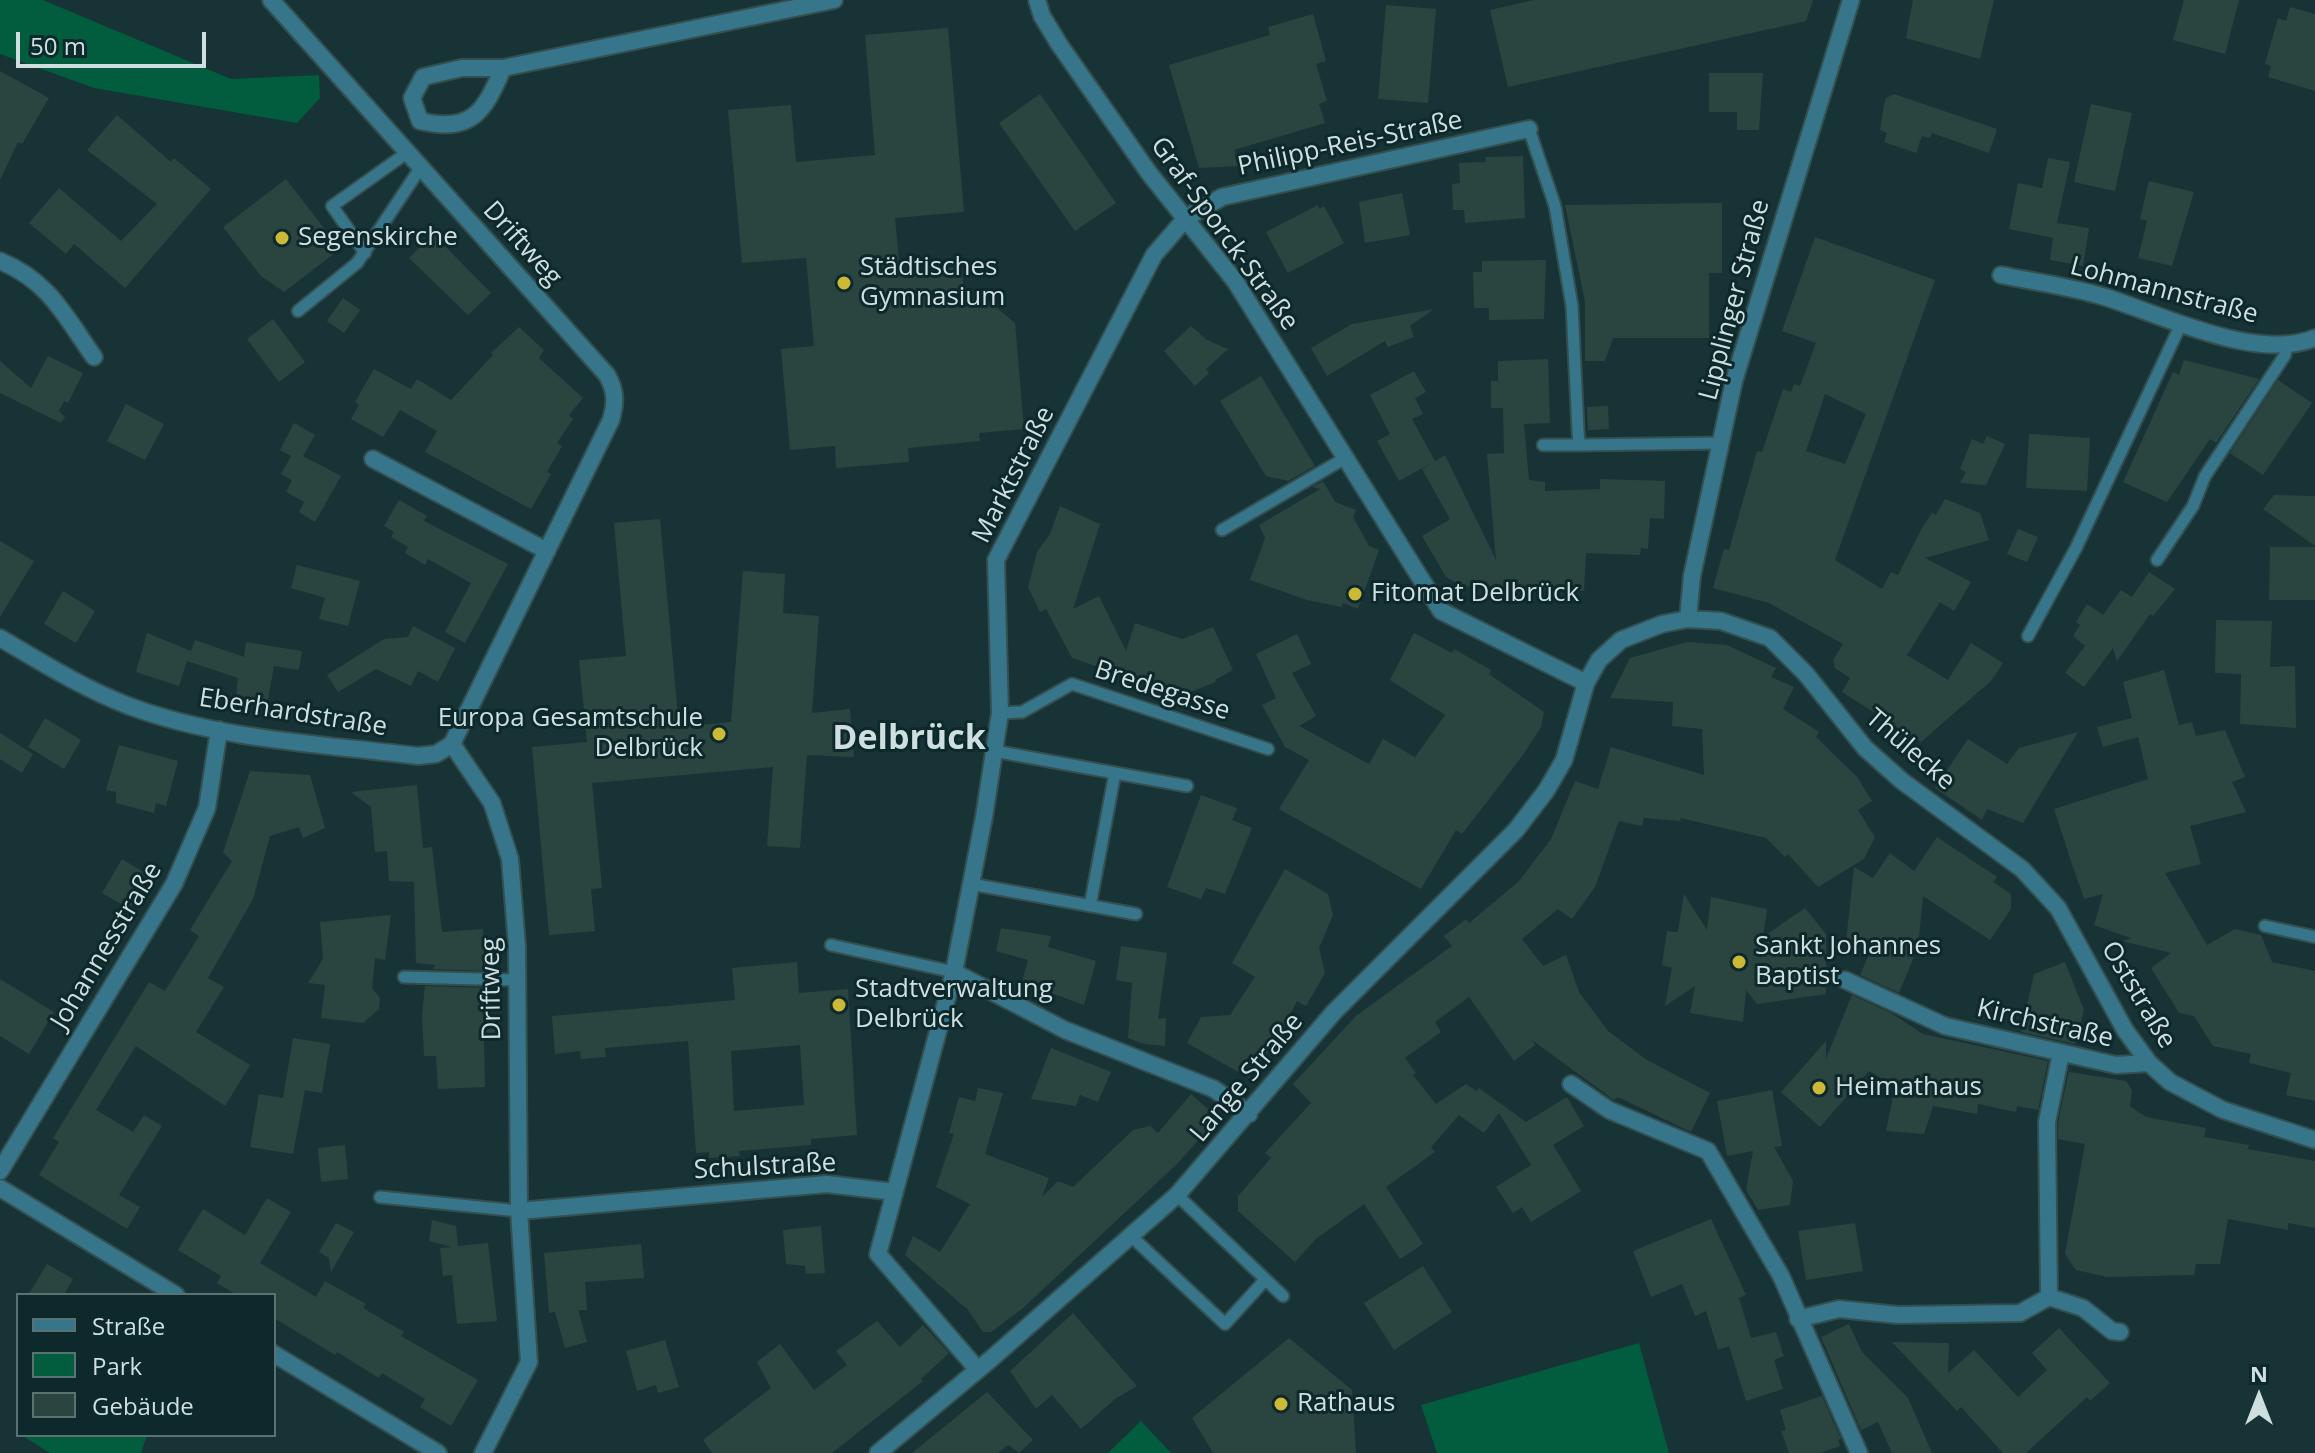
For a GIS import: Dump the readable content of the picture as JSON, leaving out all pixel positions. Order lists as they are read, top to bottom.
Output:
{
  "streets": {
    "street": [
      "Philipp-Reis-Straße",
      "Graf-Sporck-Straße",
      "Driftweg",
      "Lohmannstraße",
      "Lipplinger Straße",
      "Marktstraße",
      "Eberhardstraße",
      "Thülecke",
      "Johannesstraße",
      "Oststraße",
      "Kirchstraße",
      "Lange Straße",
      "Schulstraße"
    ],
    "lane": ["Bredegasse"]
  },
  "crossings": [
    ["Philipp-Reis-Straße", "Graf-Sporck-Straße"],
    ["Philipp-Reis-Straße", "Marktstraße"],
    ["Graf-Sporck-Straße", "Marktstraße"],
    ["Graf-Sporck-Straße", "Lange Straße"],
    ["Driftweg", "Eberhardstraße"],
    ["Driftweg", "Schulstraße"],
    ["Lipplinger Straße", "Thülecke"],
    ["Lipplinger Straße", "Lange Straße"],
    ["Marktstraße", "Bredegasse"],
    ["Marktstraße", "Schulstraße"],
    ["Eberhardstraße", "Johannesstraße"],
    ["Thülecke", "Oststraße"],
    ["Thülecke", "Lange Straße"],
    ["Oststraße", "Kirchstraße"]
  ],
  "districts": ["Delbrück"],
  "places": [
    "Segenskirche",
    "Städtisches Gymnasium",
    "Fitomat Delbrück",
    "Europa Gesamtschule Delbrück",
    "Sankt Johannes Baptist",
    "Stadtverwaltung Delbrück",
    "Heimathaus",
    "Rathaus"
  ],
  "legend": ["Straße", "Park", "Gebäude"],
  "scale_bar": "50 m",
  "north": "top"
}
